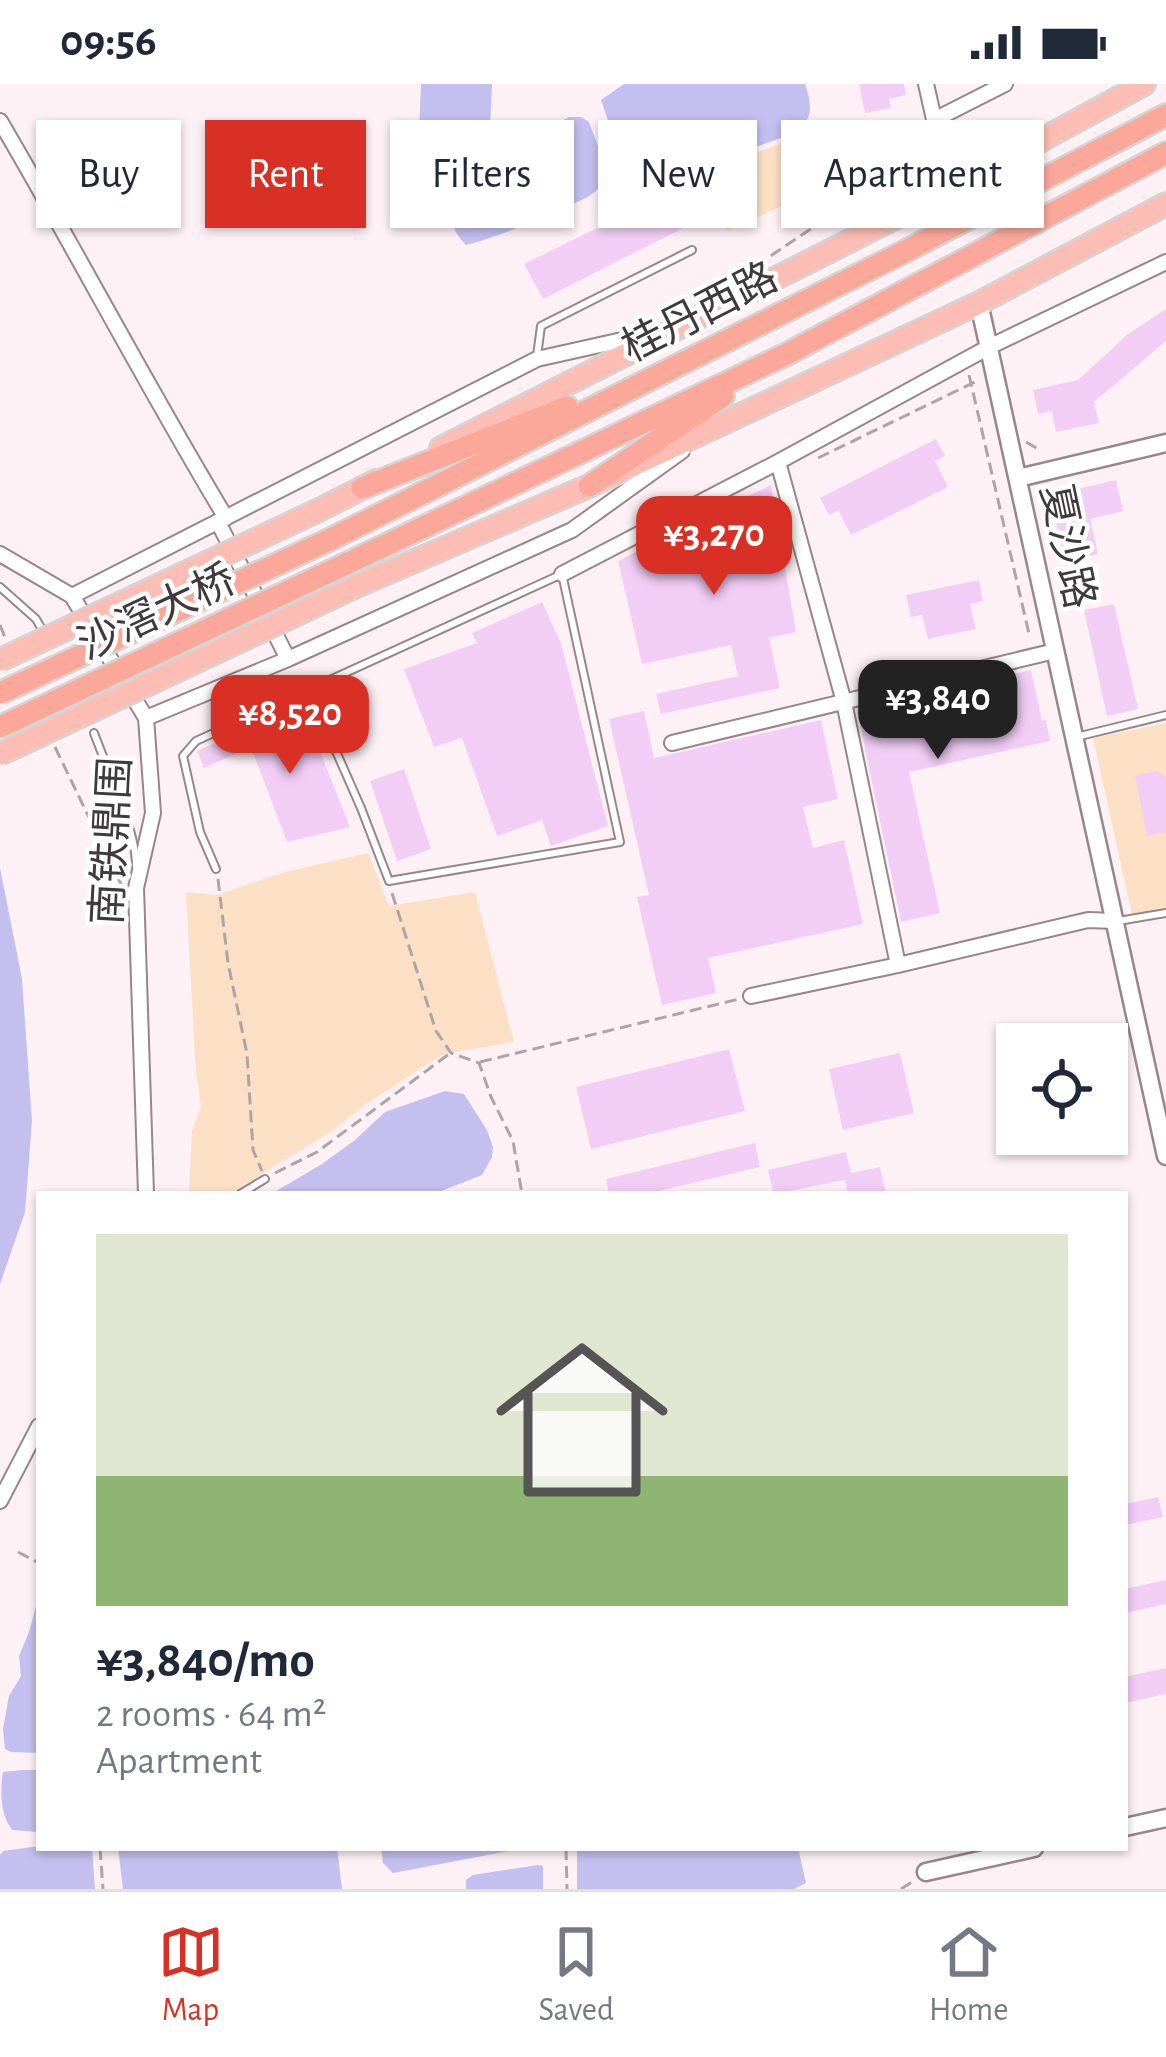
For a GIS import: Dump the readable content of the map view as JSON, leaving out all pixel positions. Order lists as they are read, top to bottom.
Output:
{
  "streets": {
    "highway": ["桂丹西路", "沙滘大桥"],
    "street": ["夏沙路", "南铁鼎围"]
  },
  "crossings": [
    ["桂丹西路", "沙滘大桥"],
    ["夏沙路", "沙滘大桥"]
  ],
  "page": {
    "status": "09:56",
    "chip": [
      "Buy",
      "Rent",
      "Filters",
      "New",
      "Apartment"
    ],
    "price": ["¥3,270", "¥3,840", "¥8,520"],
    "list": [
      {
        "name": "¥3,840/mo",
        "note": "2 rooms · 64 m² · Apartment"
      }
    ],
    "tabs": ["Map", "Saved", "Home"]
  }
}
